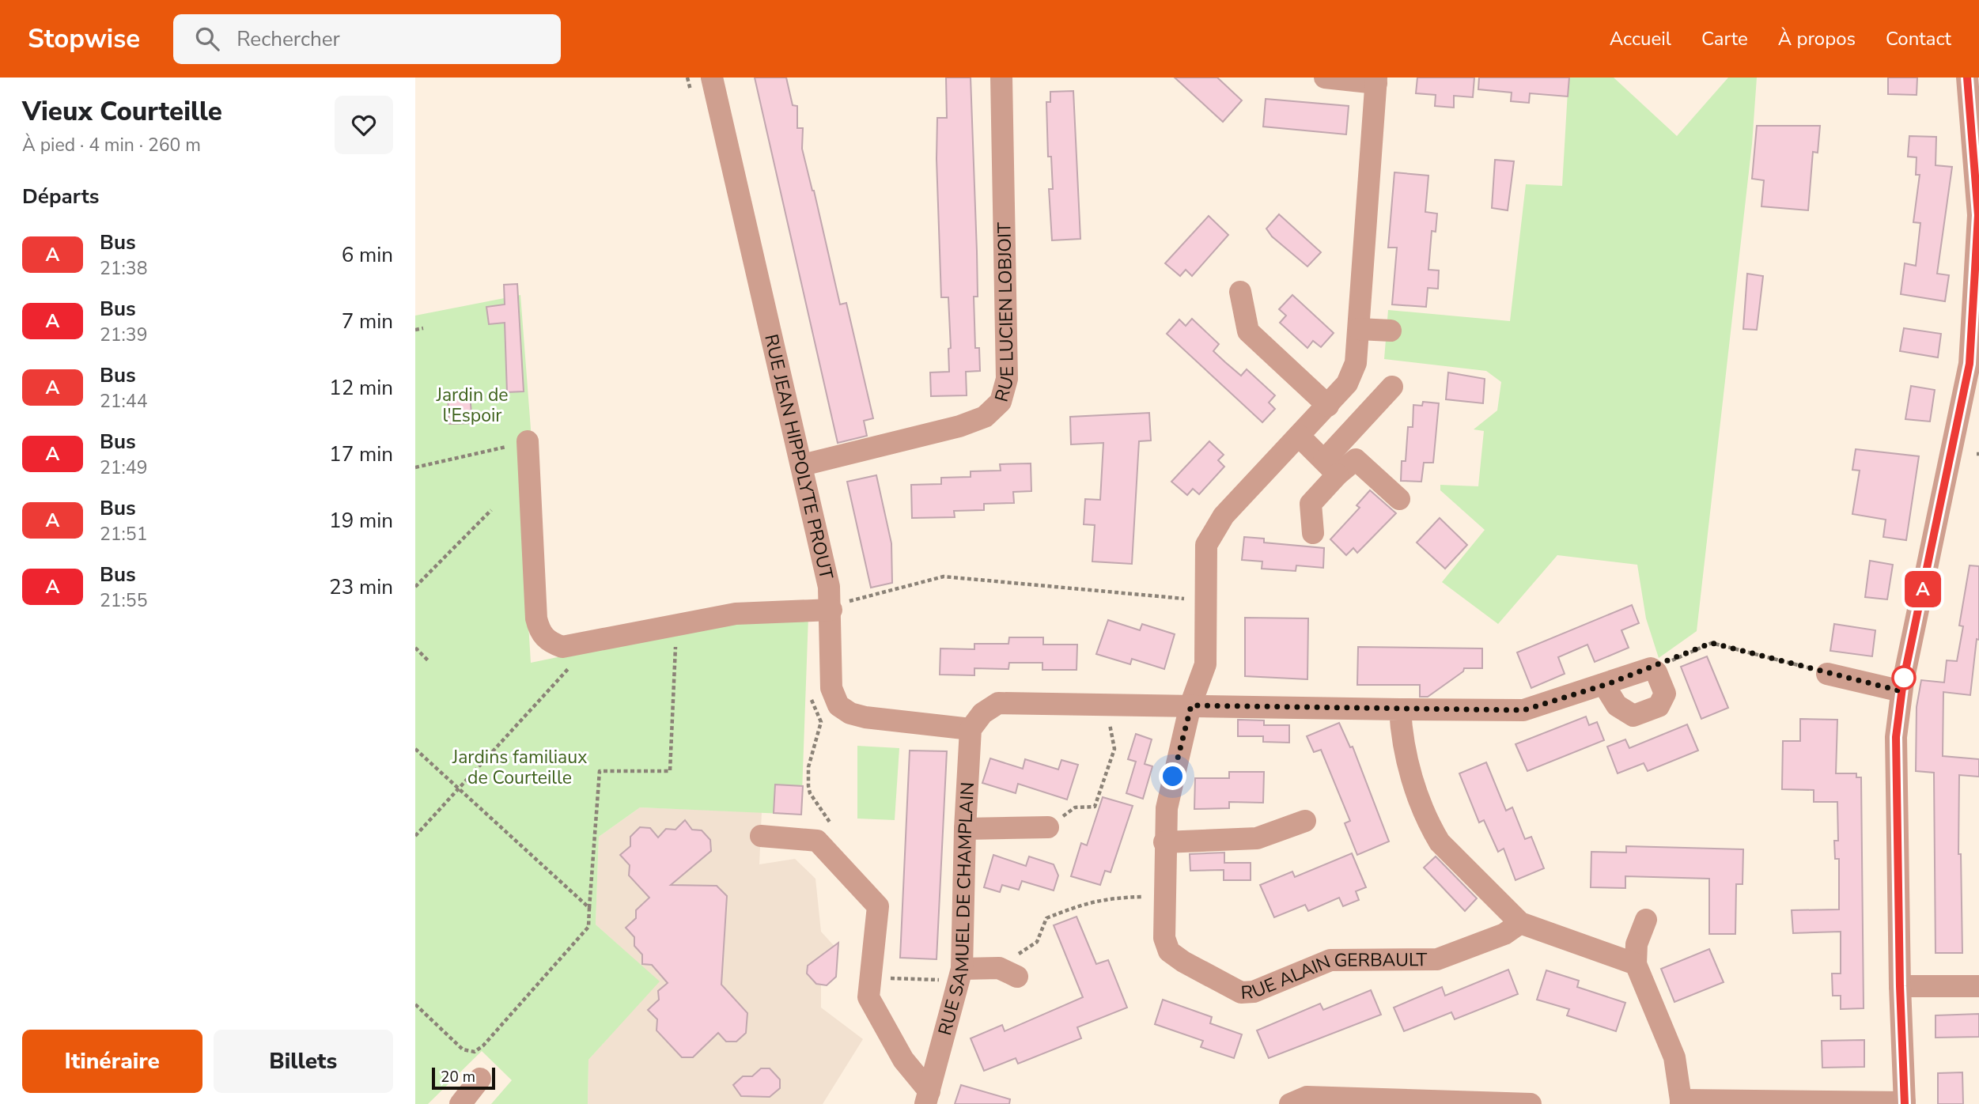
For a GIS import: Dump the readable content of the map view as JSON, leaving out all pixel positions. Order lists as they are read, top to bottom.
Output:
{
  "streets": {
    "street": [
      "RUE LUCIEN LOBJOIT",
      "RUE JEAN HIPPOLYTE PROUT",
      "RUE SAMUEL DE CHAMPLAIN",
      "RUE ALAIN GERBAULT"
    ]
  },
  "crossings": [
    ["RUE LUCIEN LOBJOIT", "RUE JEAN HIPPOLYTE PROUT"],
    ["RUE JEAN HIPPOLYTE PROUT", "RUE SAMUEL DE CHAMPLAIN"]
  ],
  "parks": ["Jardin de l'Espoir", "Jardins familiaux de Courteille"],
  "lines": ["bus line A"],
  "scale_bar": "20 m",
  "page": {
    "header": "Stopwise",
    "search": "Rechercher",
    "nav": [
      "Accueil",
      "Carte",
      "À propos",
      "Contact"
    ],
    "heading": [
      ["Vieux Courteille", "À pied · 4 min · 260 m"],
      "Départs"
    ],
    "on_map": "A",
    "list": [
      {
        "mark": "A",
        "name": "Bus",
        "note": "21:38",
        "value": "6 min"
      },
      {
        "mark": "A",
        "name": "Bus",
        "note": "21:39",
        "value": "7 min"
      },
      {
        "mark": "A",
        "name": "Bus",
        "note": "21:44",
        "value": "12 min"
      },
      {
        "mark": "A",
        "name": "Bus",
        "note": "21:49",
        "value": "17 min"
      },
      {
        "mark": "A",
        "name": "Bus",
        "note": "21:51",
        "value": "19 min"
      },
      {
        "mark": "A",
        "name": "Bus",
        "note": "21:55",
        "value": "23 min"
      }
    ],
    "buttons": ["Itinéraire", "Billets"],
    "scale": "20 m"
  }
}
